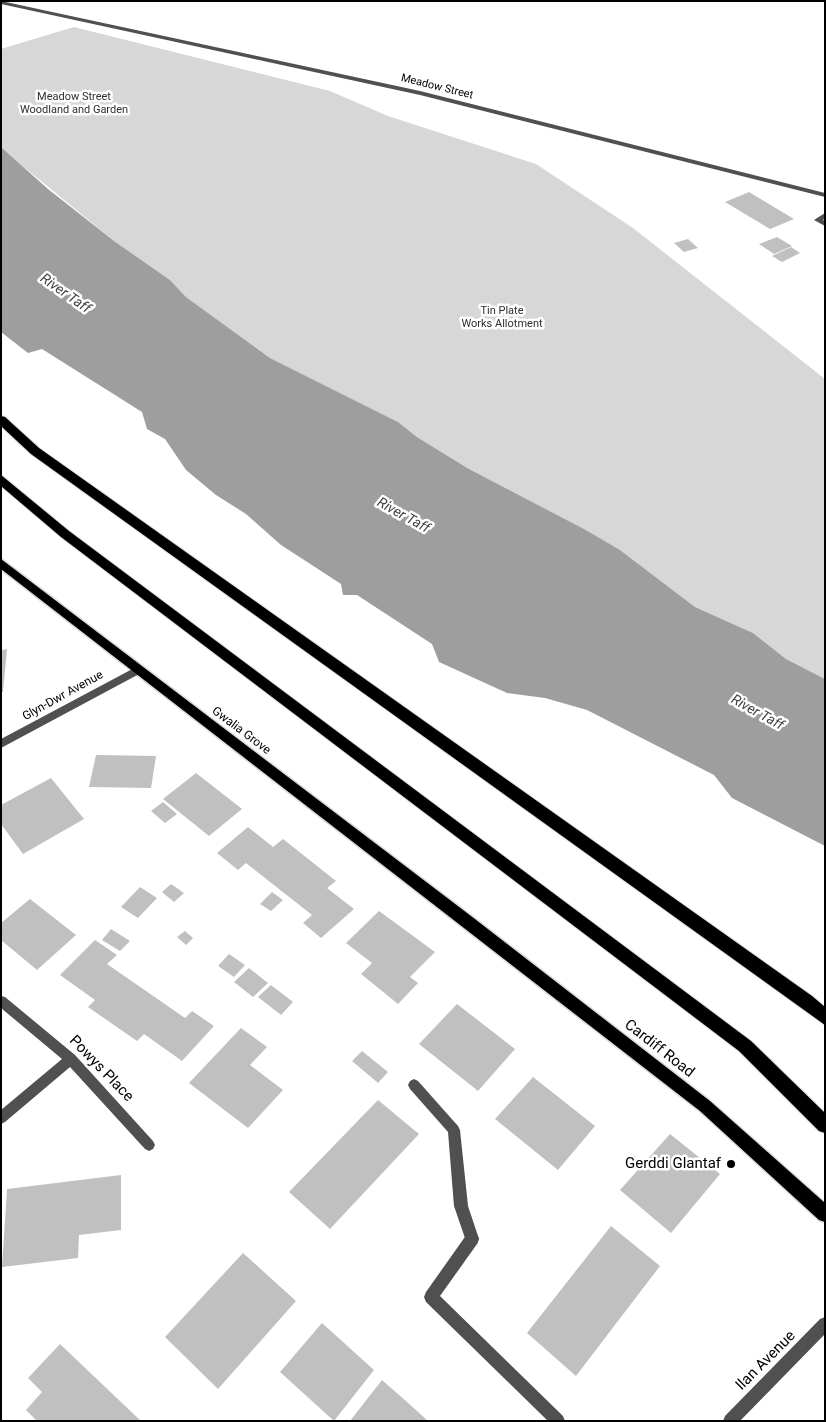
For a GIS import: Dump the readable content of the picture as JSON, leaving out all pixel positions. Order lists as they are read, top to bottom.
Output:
{
  "streets": {
    "main road": ["Gwalia Grove", "Cardiff Road"],
    "street": [
      "Meadow Street",
      "Glyn-Dwr Avenue",
      "Powys Place",
      "Ilan Avenue"
    ]
  },
  "crossings": [
    ["Glyn-Dwr Avenue", "Gwalia Grove"],
    ["Gwalia Grove", "Cardiff Road"]
  ],
  "water": ["River Taff"],
  "parks": ["Meadow Street Woodland and Garden", "Tin Plate Works Allotment"],
  "places": ["Gerddi Glantaf"]
}
